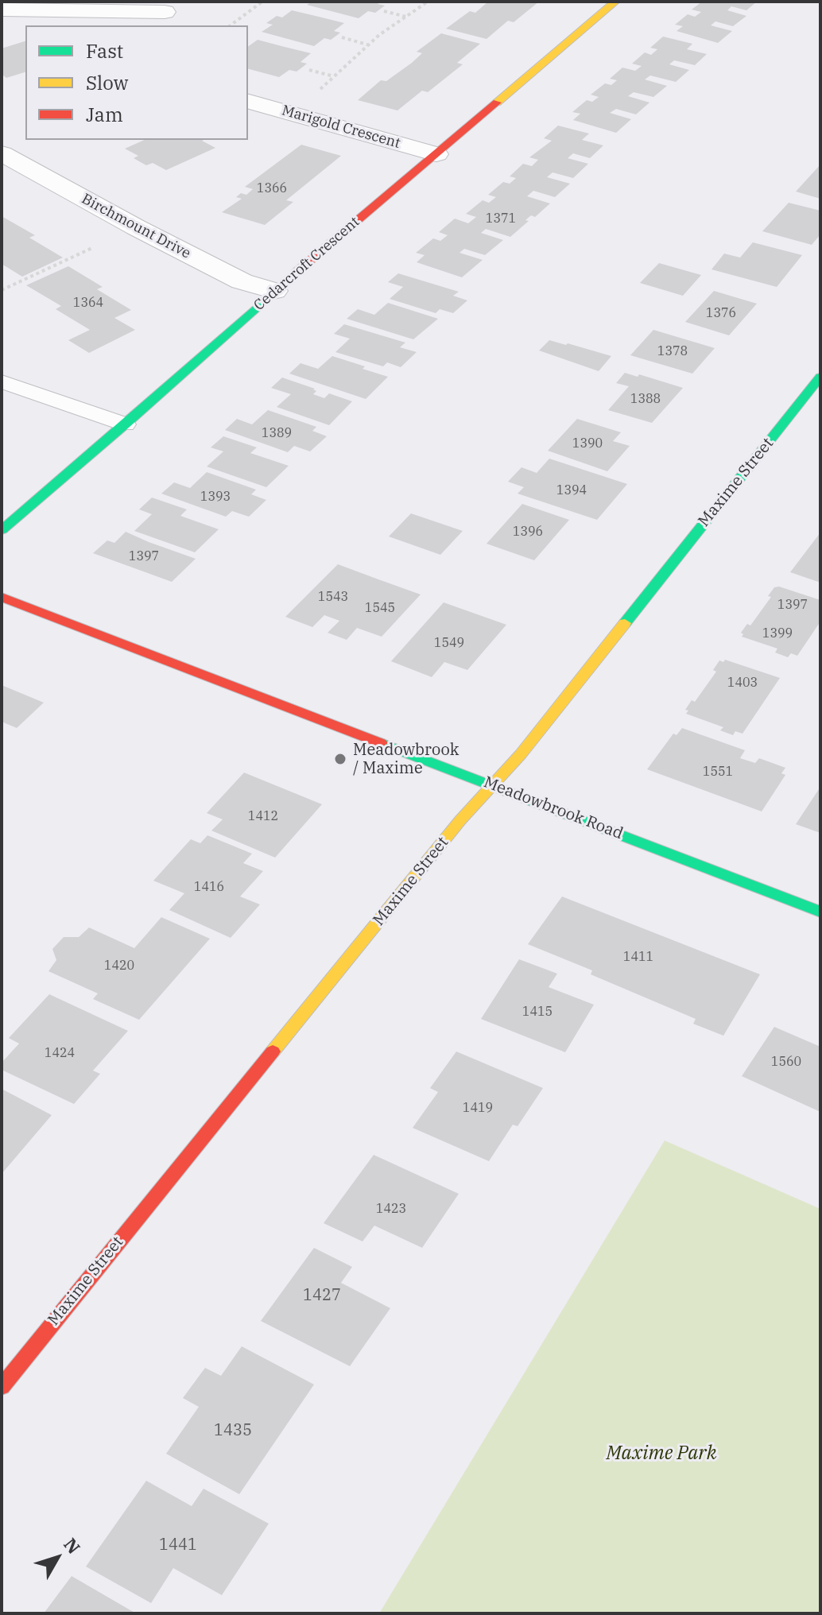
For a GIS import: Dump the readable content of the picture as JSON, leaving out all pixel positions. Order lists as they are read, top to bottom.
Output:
{
  "streets": {
    "street": [
      "Marigold Crescent",
      "Birchmount Drive",
      "Cedarcroft Crescent",
      "Maxime Street",
      "Meadowbrook Road"
    ]
  },
  "crossings": [
    ["Marigold Crescent", "Cedarcroft Crescent"],
    ["Birchmount Drive", "Cedarcroft Crescent"],
    ["Maxime Street", "Meadowbrook Road"]
  ],
  "parks": ["Maxime Park"],
  "places": ["Meadowbrook / Maxime"],
  "house_numbers": [
    "1366",
    "1371",
    "1364",
    "1376",
    "1378",
    "1388",
    "1389",
    "1390",
    "1394",
    "1393",
    "1396",
    "1397",
    "1543",
    "1397",
    "1545",
    "1399",
    "1549",
    "1403",
    "1551",
    "1412",
    "1416",
    "1411",
    "1420",
    "1415",
    "1424",
    "1560",
    "1419",
    "1423",
    "1427",
    "1435",
    "1441"
  ],
  "legend": ["Fast", "Slow", "Jam"],
  "north": "top right"
}
